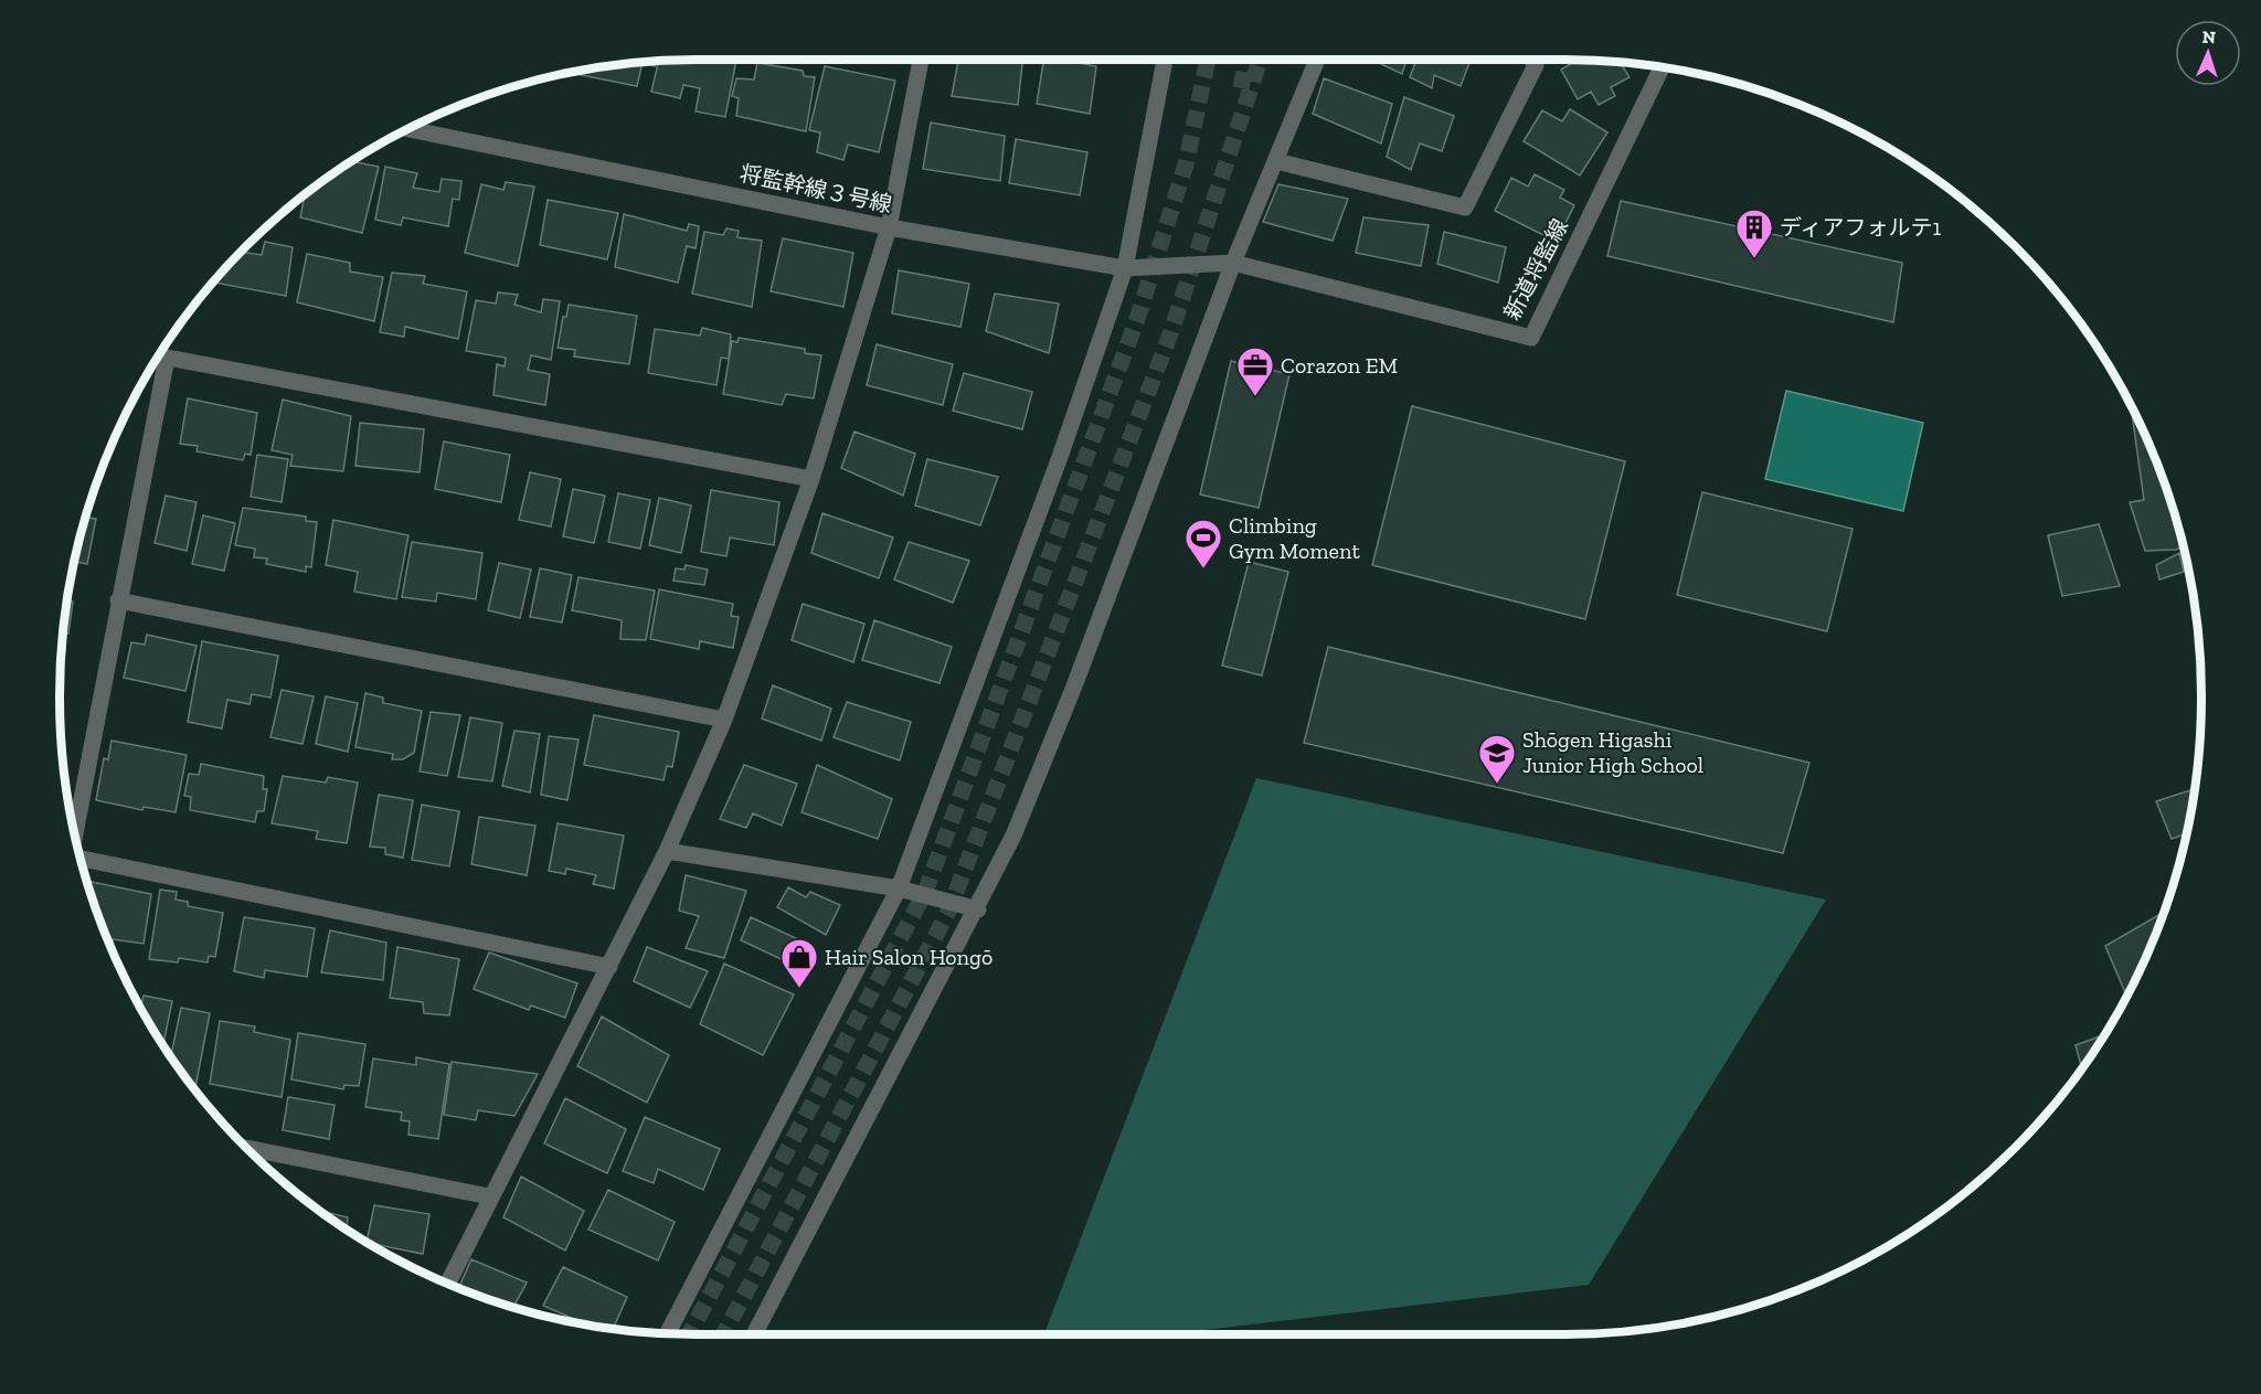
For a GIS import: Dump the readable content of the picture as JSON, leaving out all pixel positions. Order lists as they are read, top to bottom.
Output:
{
  "streets": {
    "street": ["将監幹線３号線", "新道将監線"]
  },
  "crossings": [
    ["将監幹線３号線", "新道将監線"]
  ],
  "places": {
    "building": ["ディアフォルテ1"],
    "office": ["Corazon EM"],
    "sports": ["Climbing Gym Moment"],
    "school or university": ["Shōgen Higashi Junior High School"],
    "shop": ["Hair Salon Hongō"]
  },
  "north": "top"
}
